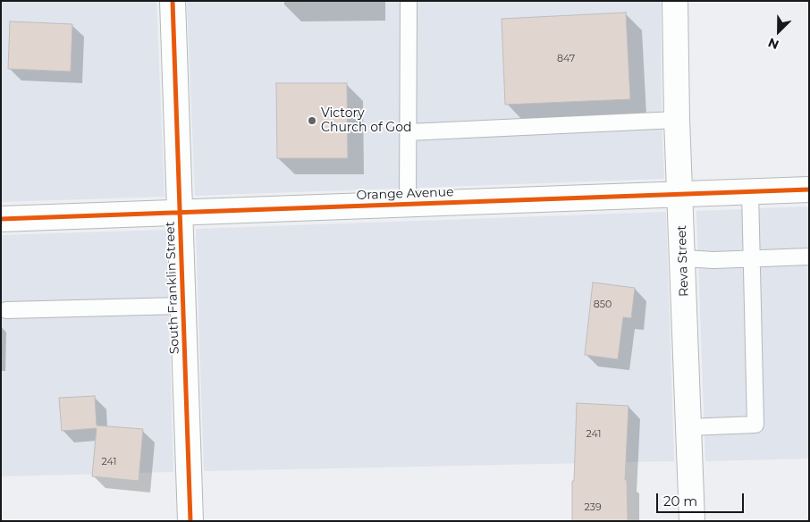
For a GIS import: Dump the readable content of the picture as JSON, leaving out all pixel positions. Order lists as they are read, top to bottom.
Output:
{
  "streets": {
    "street": ["Orange Avenue", "Reva Street", "South Franklin Street"]
  },
  "crossings": [
    ["Orange Avenue", "Reva Street"],
    ["Orange Avenue", "South Franklin Street"]
  ],
  "places": ["Victory Church of God"],
  "house_numbers": [
    "847",
    "850",
    "241",
    "241",
    "239"
  ],
  "scale_bar": "20 m",
  "north": "bottom left"
}
